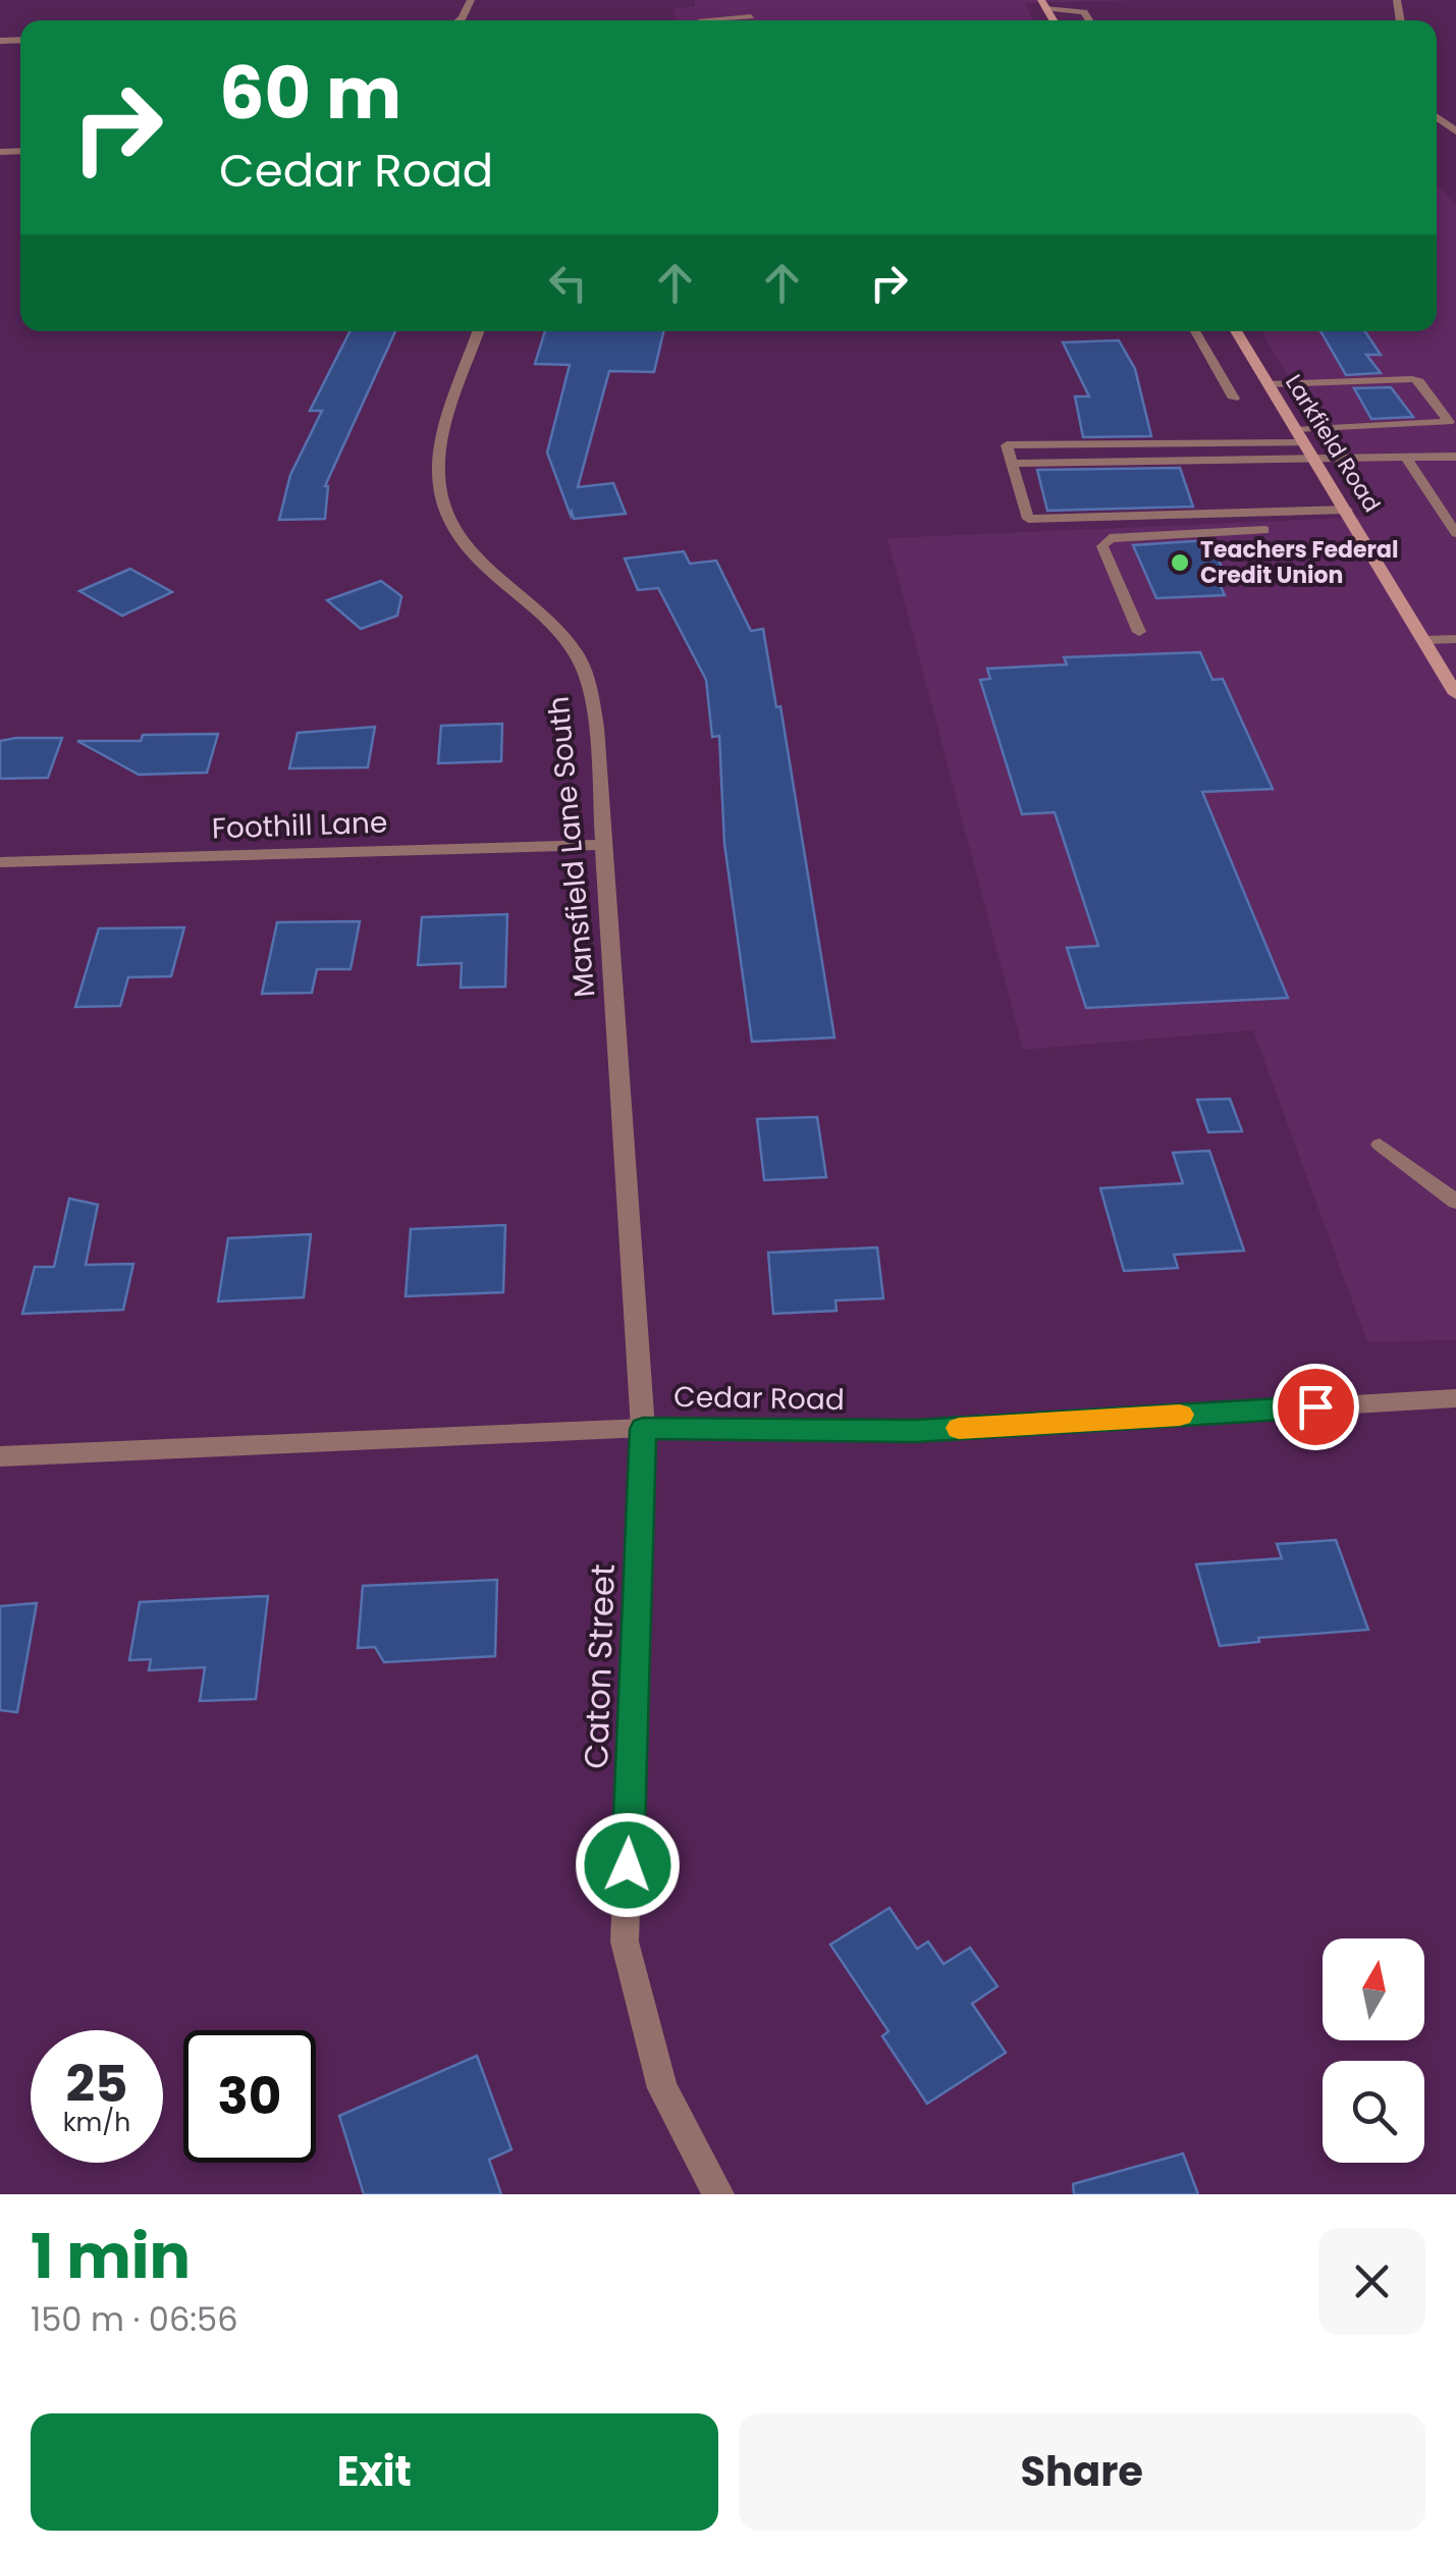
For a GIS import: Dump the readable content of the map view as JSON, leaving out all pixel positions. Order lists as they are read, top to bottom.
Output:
{
  "streets": {
    "main road": ["Larkfield Road"],
    "street": [
      "Foothill Lane",
      "Mansfield Lane South",
      "Cedar Road",
      "Caton Street"
    ]
  },
  "crossings": [
    ["Foothill Lane", "Mansfield Lane South"],
    ["Mansfield Lane South", "Cedar Road"],
    ["Mansfield Lane South", "Caton Street"],
    ["Cedar Road", "Caton Street"]
  ],
  "places": ["Teachers Federal Credit Union"],
  "north": "top",
  "page": {
    "turn": ["60 m", "Cedar Road"],
    "speed": "25 km/h",
    "limit": "30",
    "heading": ["1 min", "150 m · 06:56"],
    "buttons": ["Exit", "Share"]
  }
}
